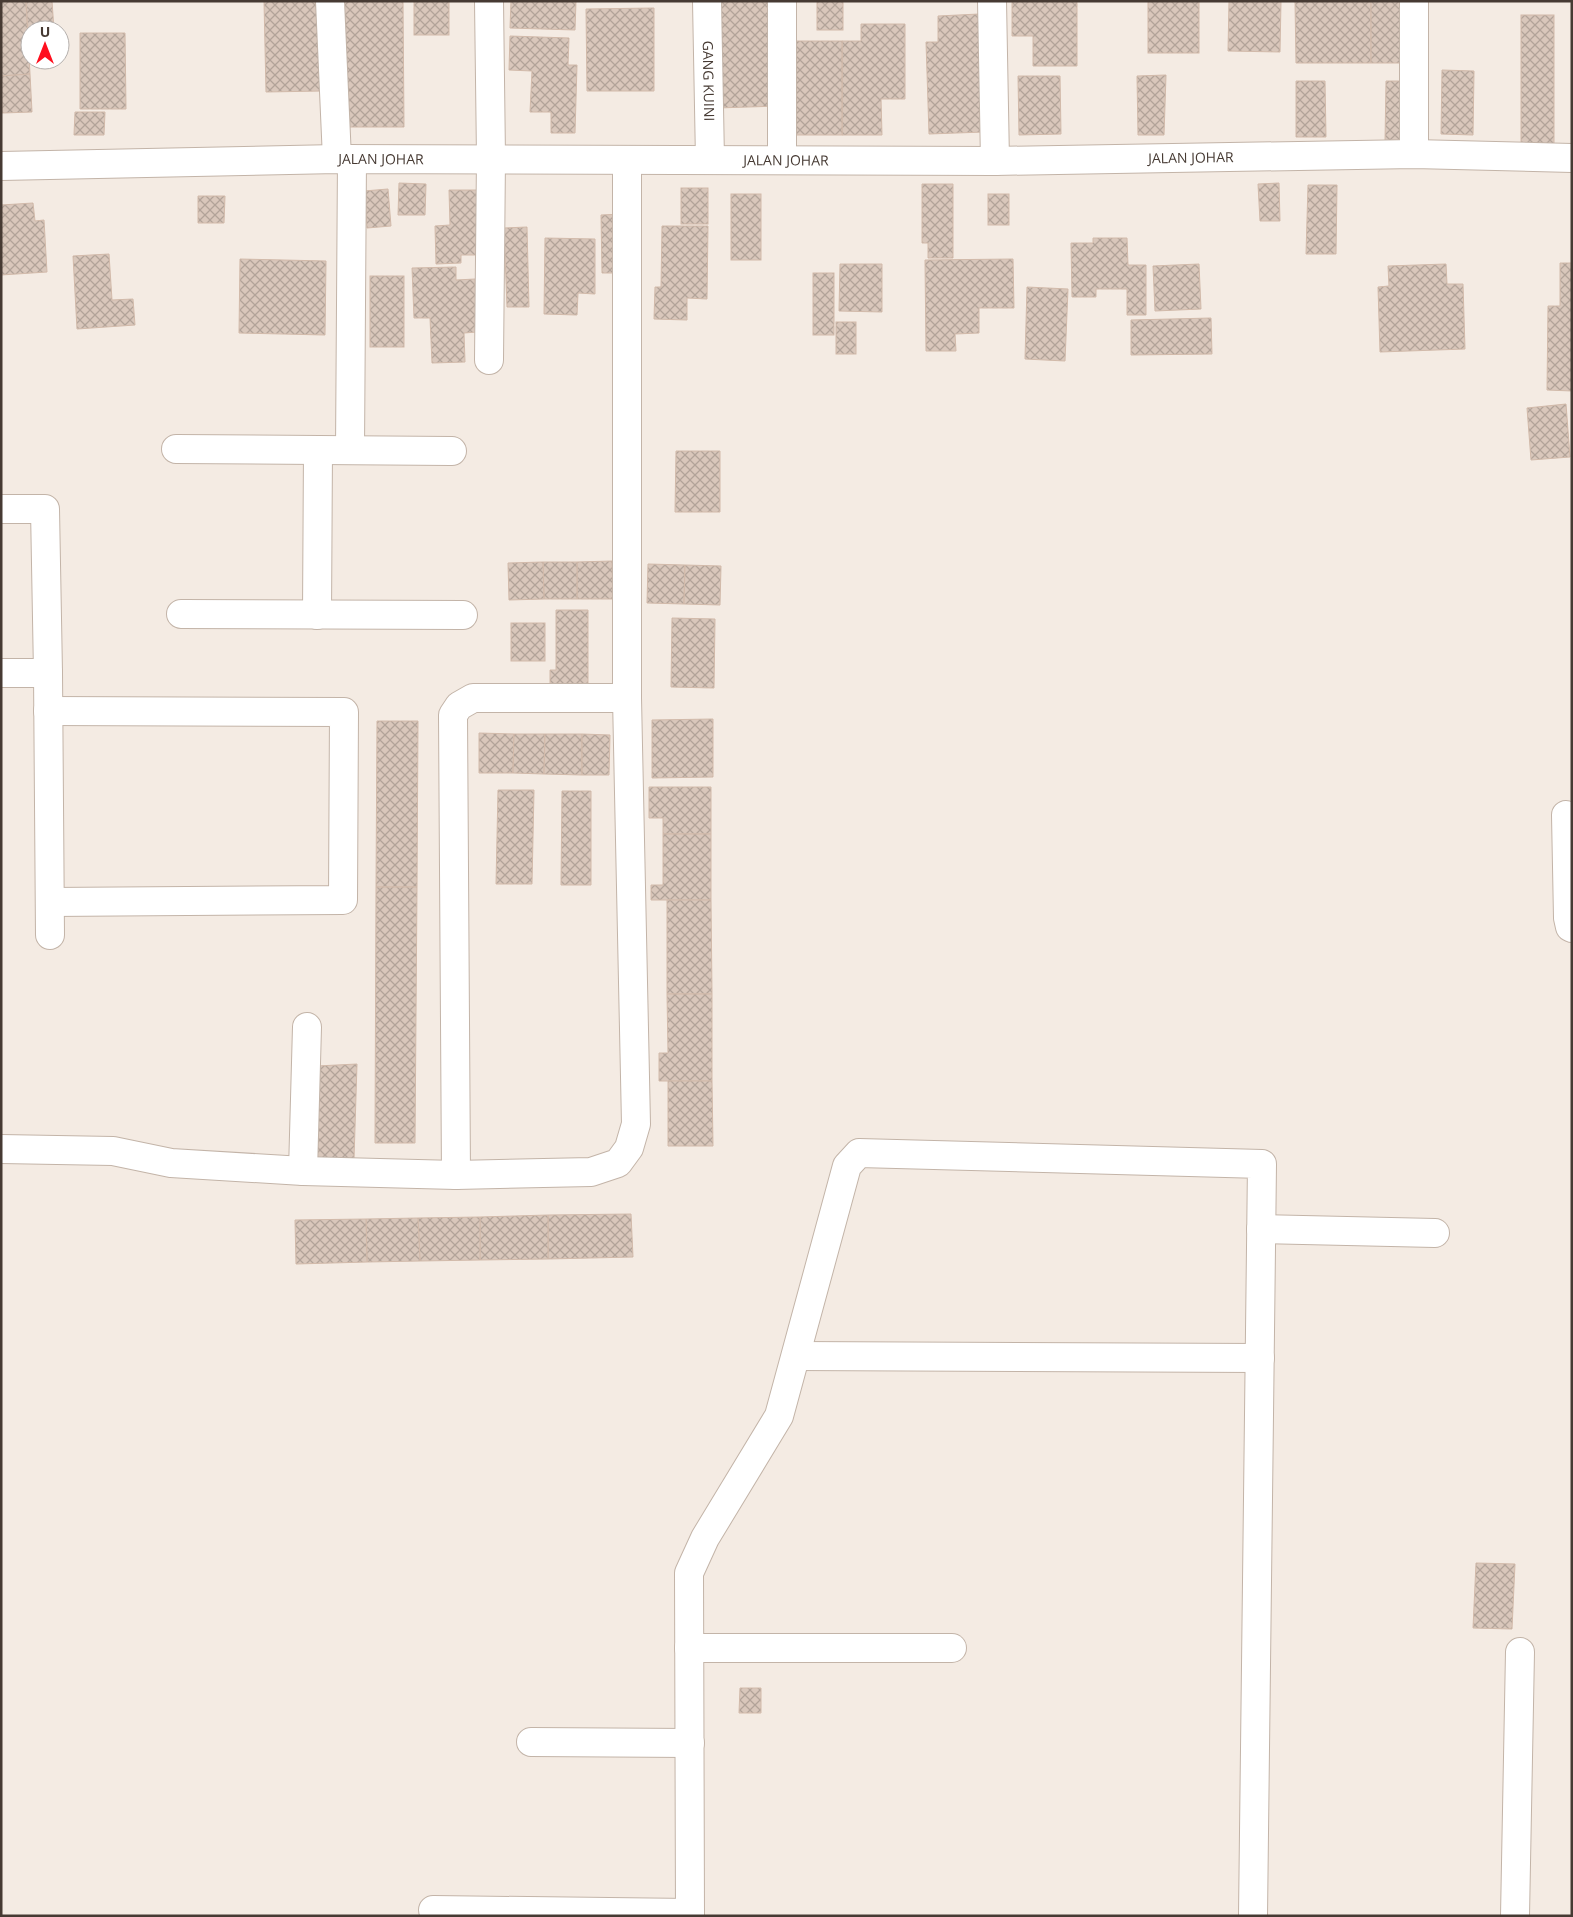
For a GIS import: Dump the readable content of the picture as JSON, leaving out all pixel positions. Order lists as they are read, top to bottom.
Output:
{
  "streets": {
    "street": ["GANG KUINI", "JALAN JOHAR"]
  },
  "crossings": [
    ["GANG KUINI", "JALAN JOHAR"]
  ],
  "north": "top"
}
